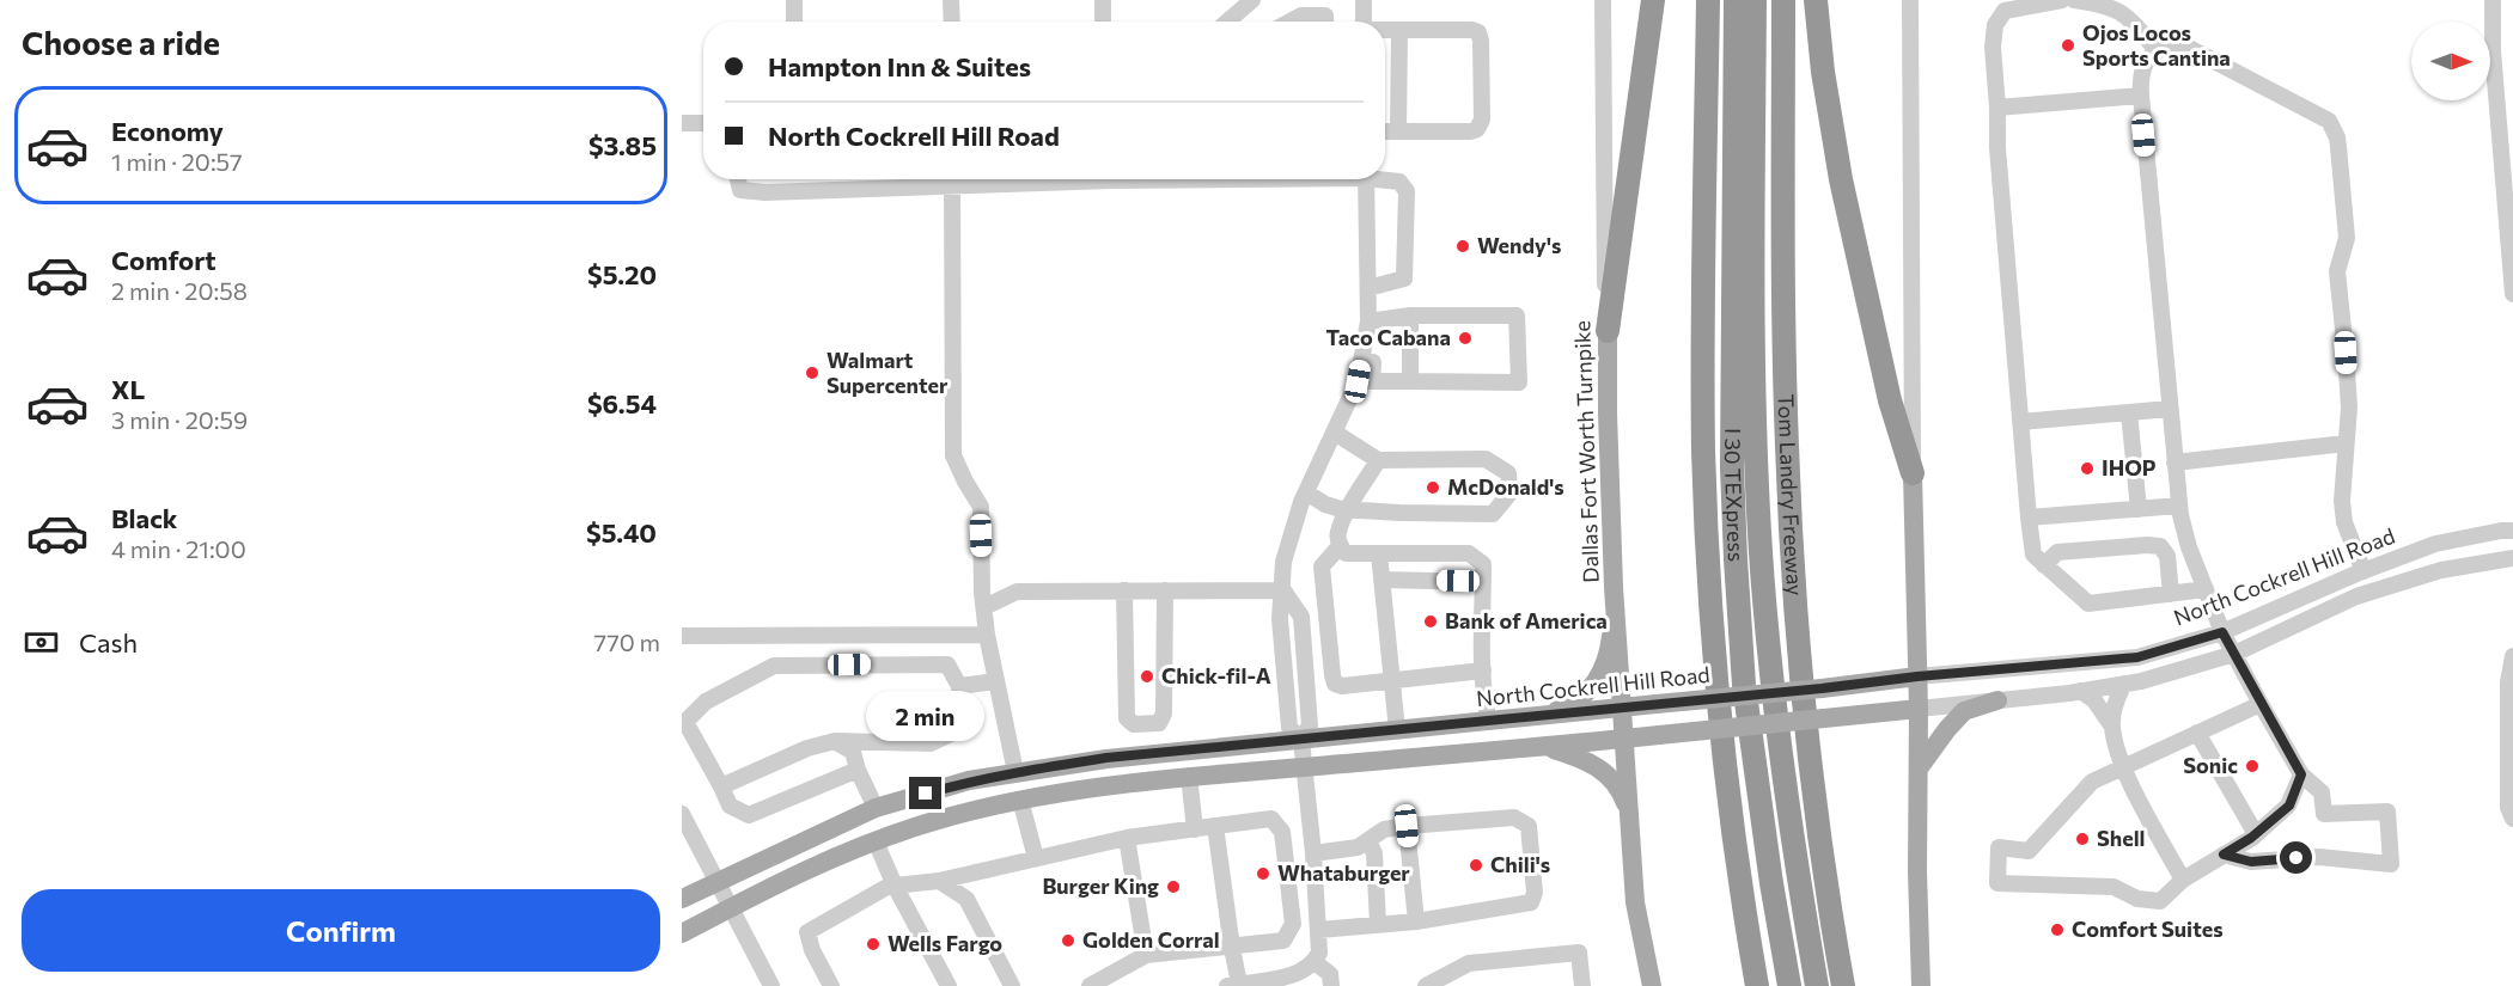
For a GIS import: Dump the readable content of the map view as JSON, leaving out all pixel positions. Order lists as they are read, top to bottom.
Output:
{
  "streets": {
    "highway": ["I 30 TEXpress", "Tom Landry Freeway"],
    "main road": ["Dallas Fort Worth Turnpike", "North Cockrell Hill Road"]
  },
  "crossings": [
    ["Dallas Fort Worth Turnpike", "North Cockrell Hill Road"]
  ],
  "places": [
    "Ojos Locos Sports Cantina",
    "Wendy's",
    "Taco Cabana",
    "Walmart Supercenter",
    "IHOP",
    "McDonald's",
    "Bank of America",
    "Chick-fil-A",
    "Sonic",
    "Shell",
    "Chili's",
    "Whataburger",
    "Burger King",
    "Comfort Suites",
    "Golden Corral",
    "Wells Fargo"
  ],
  "north": "right",
  "page": {
    "heading": "Choose a ride",
    "banner": ["Hampton Inn & Suites", "North Cockrell Hill Road"],
    "list": [
      {
        "name": "Economy",
        "note": "1 min · 20:57",
        "value": "$3.85"
      },
      {
        "name": "Comfort",
        "note": "2 min · 20:58",
        "value": "$5.20"
      },
      {
        "name": "XL",
        "note": "3 min · 20:59",
        "value": "$6.54"
      },
      {
        "name": "Black",
        "note": "4 min · 21:00",
        "value": "$5.40"
      }
    ],
    "pay": ["Cash", "770 m"],
    "bubble": "2 min",
    "buttons": "Confirm"
  }
}
